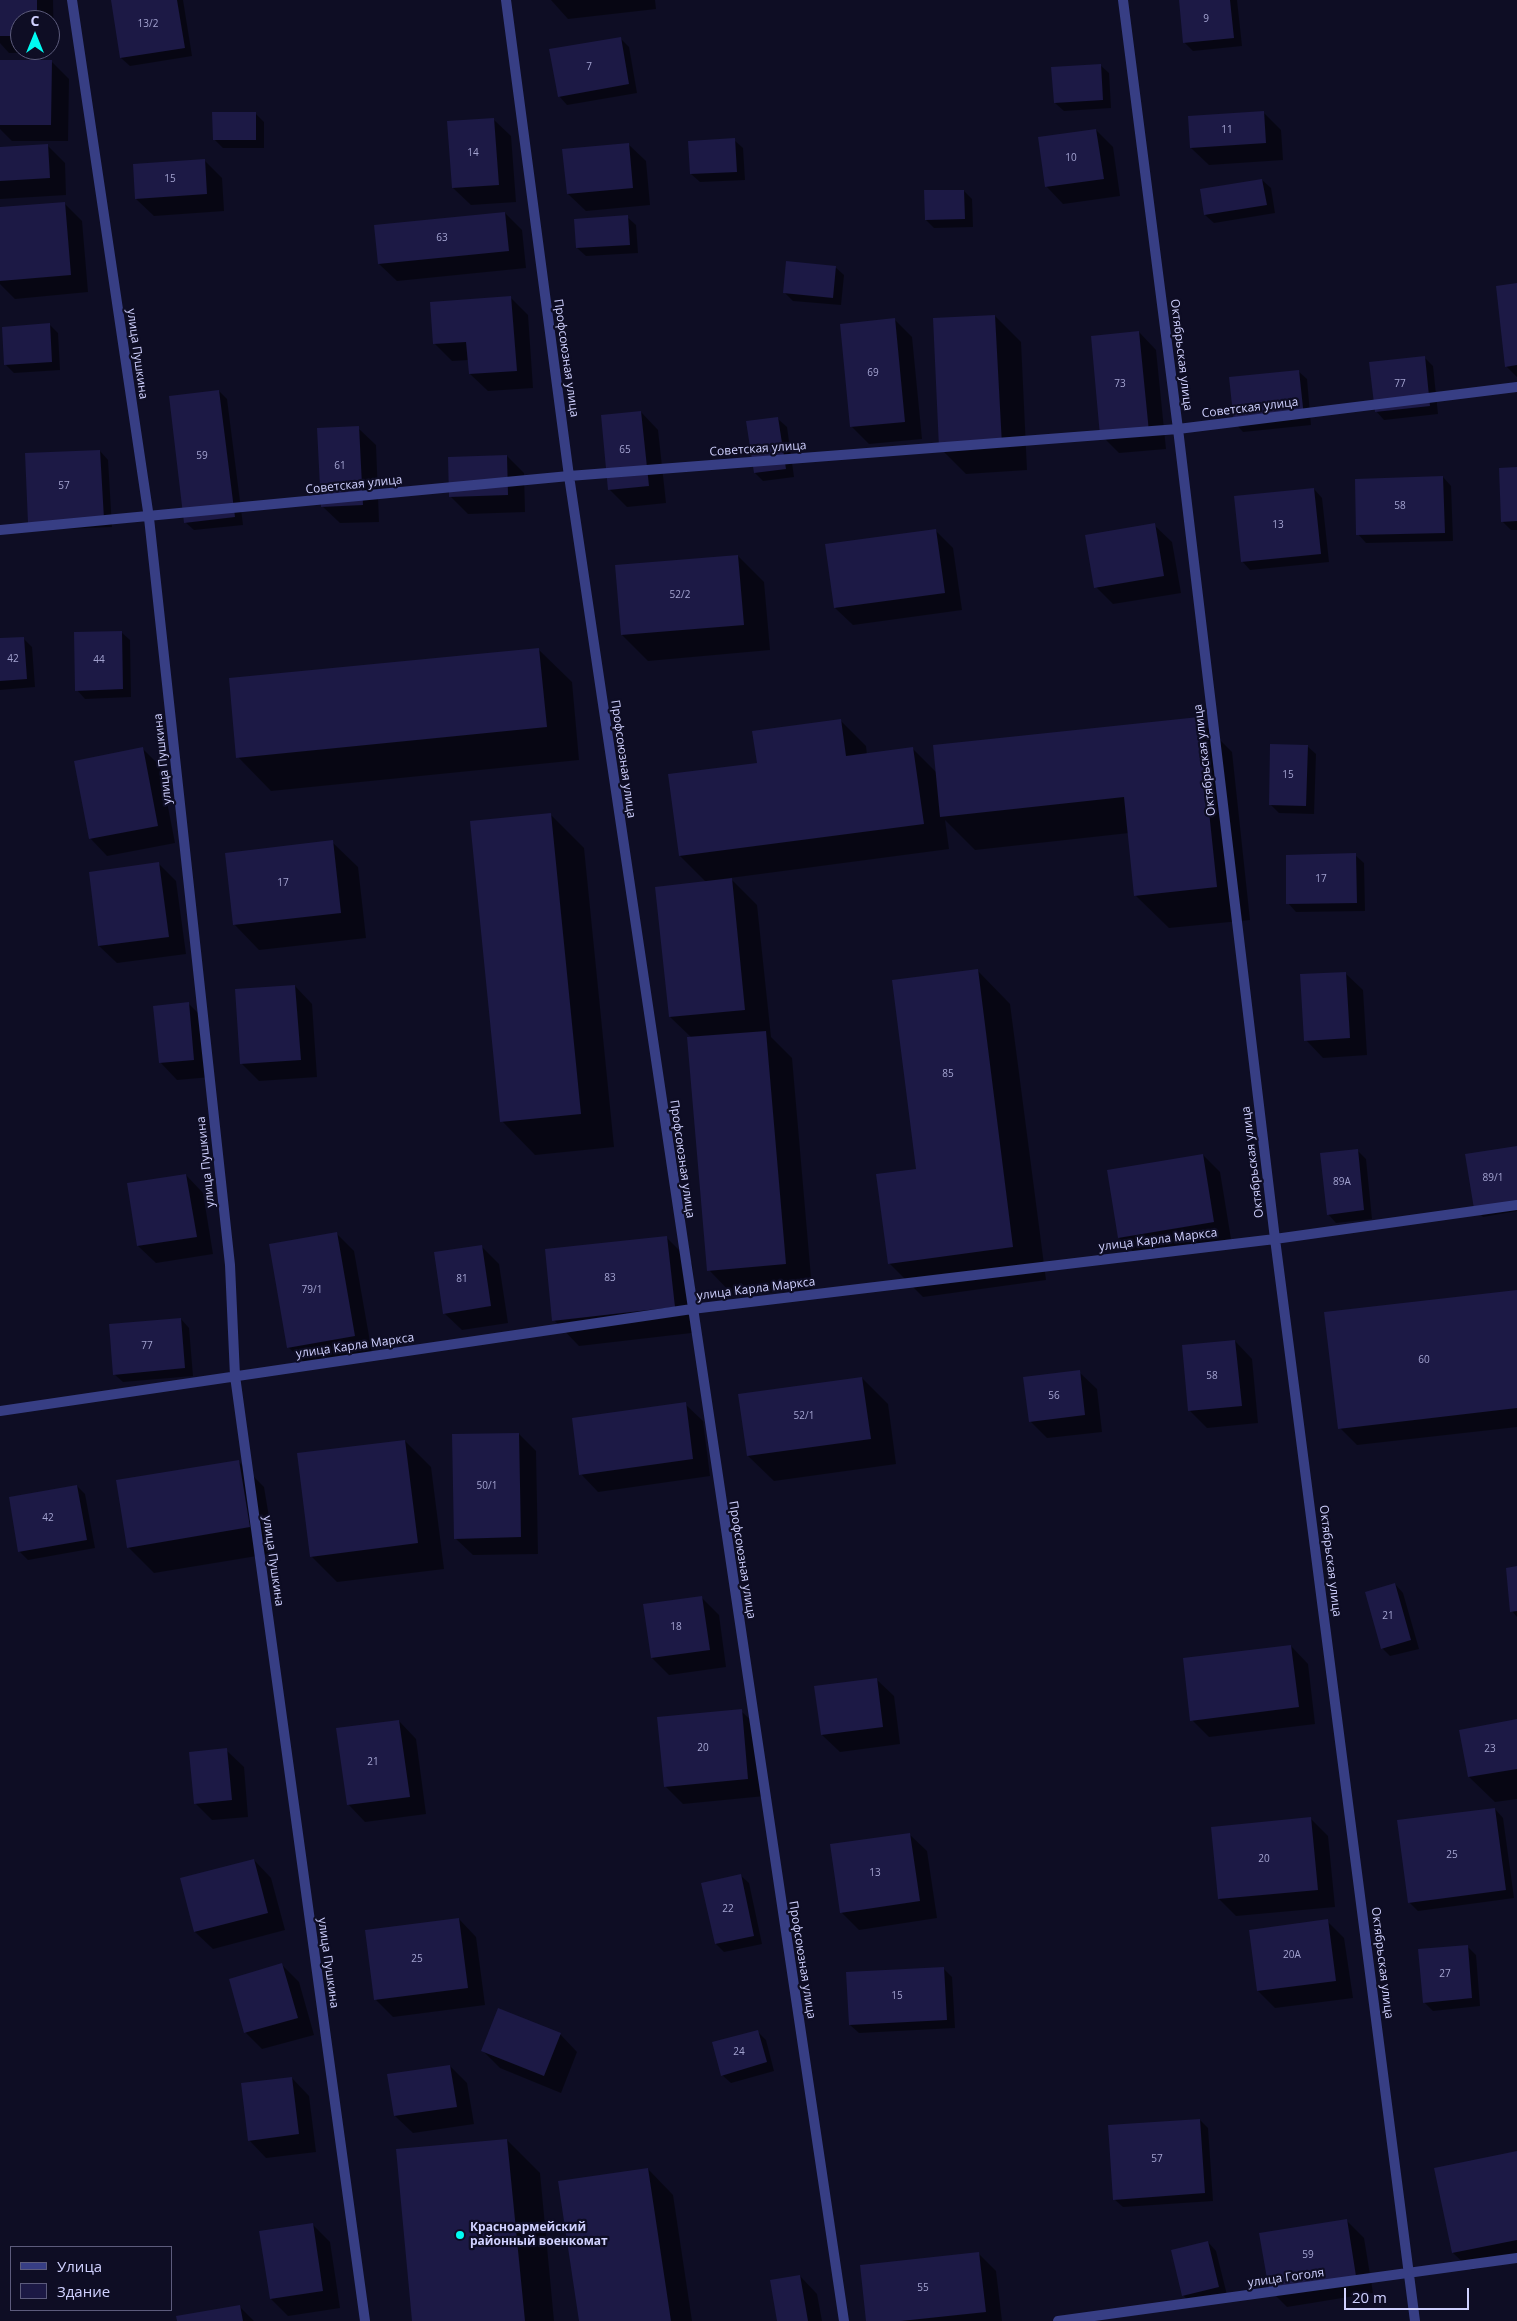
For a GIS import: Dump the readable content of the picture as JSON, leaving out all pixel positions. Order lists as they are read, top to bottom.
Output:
{
  "streets": {
    "street": [
      "улица Пушкина",
      "Октябрьская улица",
      "Профсоюзная улица",
      "Советская улица",
      "улица Карла Маркса",
      "улица Гоголя"
    ]
  },
  "crossings": [
    ["улица Пушкина", "Советская улица"],
    ["улица Пушкина", "улица Карла Маркса"],
    ["Октябрьская улица", "Советская улица"],
    ["Октябрьская улица", "улица Карла Маркса"],
    ["Октябрьская улица", "улица Гоголя"],
    ["Профсоюзная улица", "Советская улица"],
    ["Профсоюзная улица", "улица Карла Маркса"]
  ],
  "places": ["Красноармейский районный военкомат"],
  "house_numbers": [
    "9",
    "13/2",
    "7",
    "11",
    "14",
    "10",
    "15",
    "63",
    "69",
    "73",
    "77",
    "65",
    "59",
    "61",
    "57",
    "58",
    "13",
    "52/2",
    "42",
    "44",
    "15",
    "17",
    "17",
    "85",
    "89/1",
    "89А",
    "83",
    "81",
    "79/1",
    "77",
    "60",
    "58",
    "56",
    "52/1",
    "50/1",
    "42",
    "21",
    "18",
    "20",
    "23",
    "21",
    "25",
    "20",
    "13",
    "22",
    "20А",
    "25",
    "27",
    "15",
    "24",
    "57",
    "59",
    "55"
  ],
  "legend": ["Улица", "Здание"],
  "scale_bar": "20 m",
  "north": "top"
}
